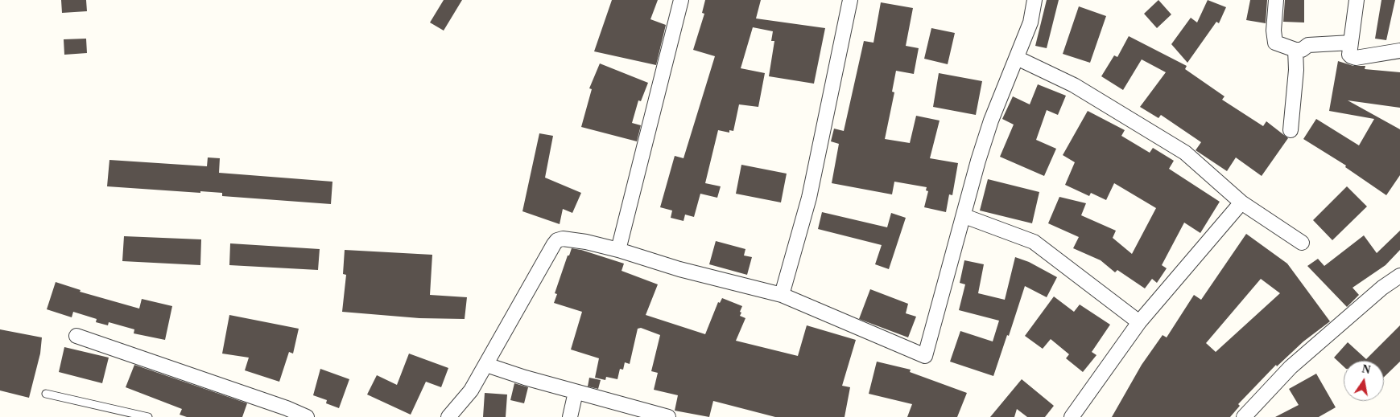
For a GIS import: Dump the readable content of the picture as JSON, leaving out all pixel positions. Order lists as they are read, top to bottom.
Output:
{
  "north": "top"
}
